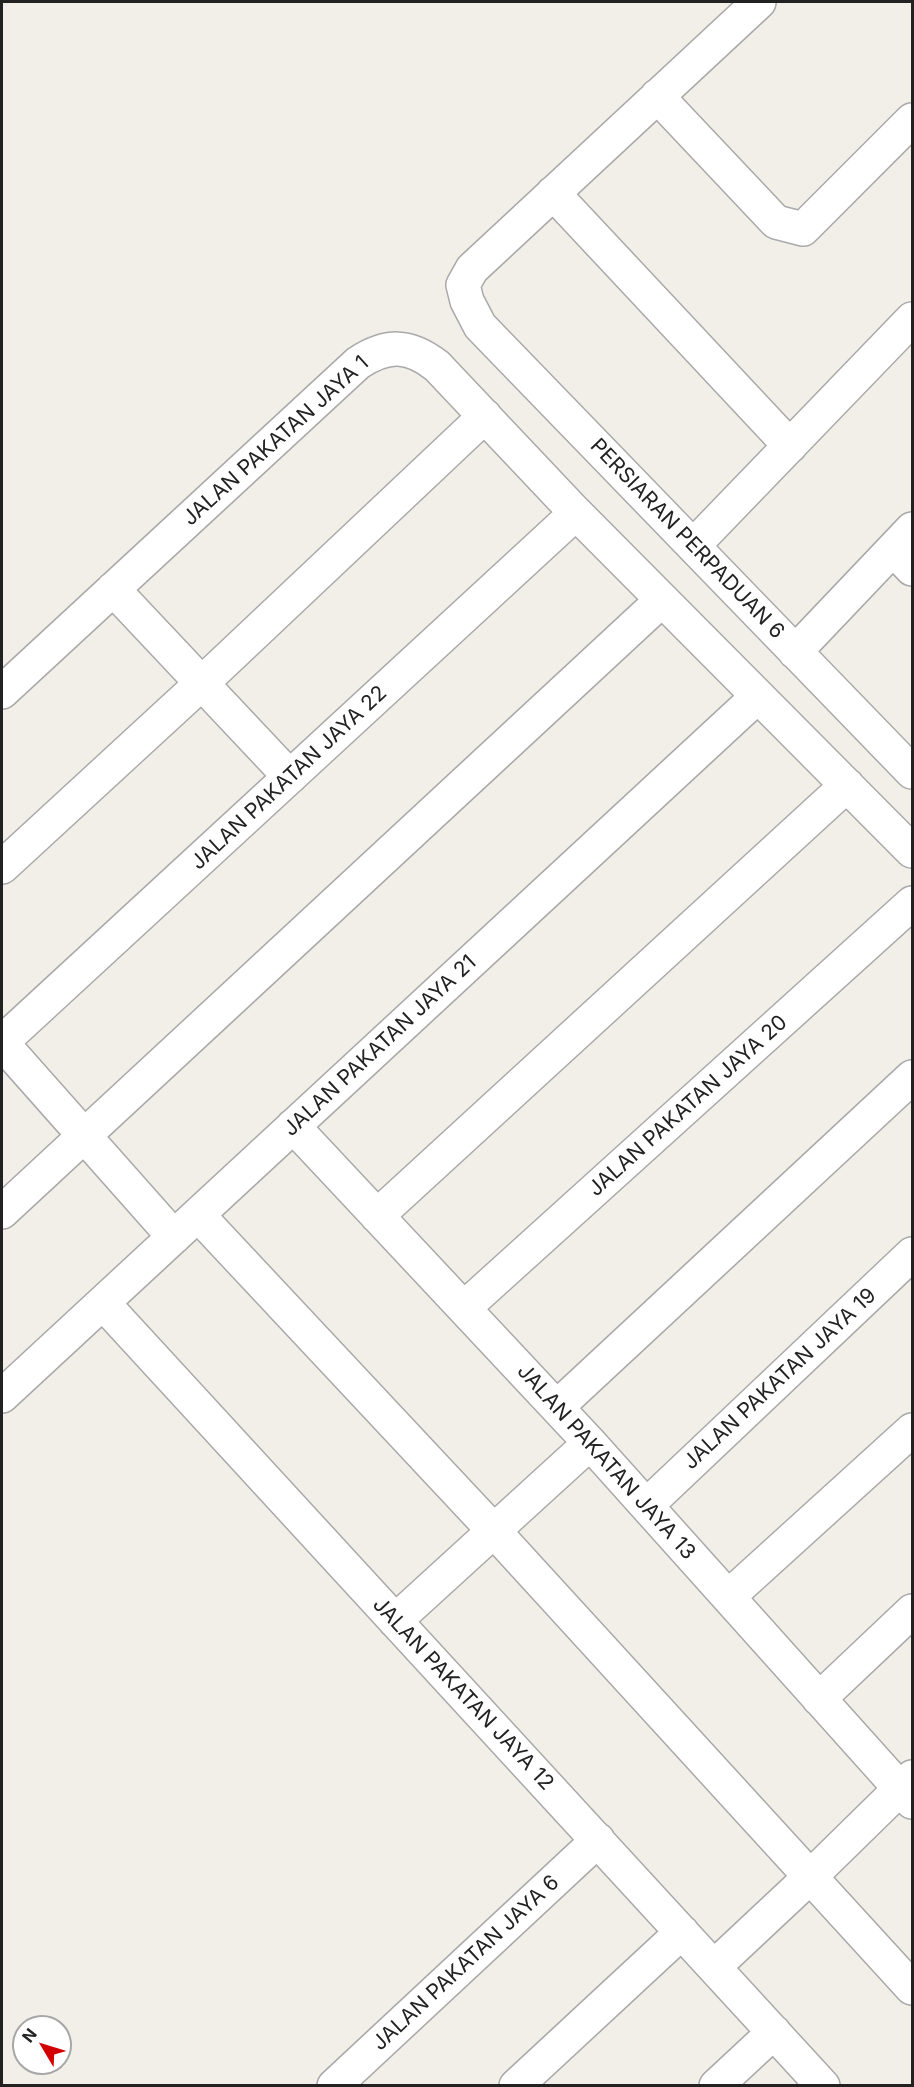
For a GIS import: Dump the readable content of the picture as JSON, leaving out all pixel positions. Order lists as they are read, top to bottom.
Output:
{
  "streets": {
    "street": [
      "JALAN PAKATAN JAYA 1",
      "PERSIARAN PERPADUAN 6",
      "JALAN PAKATAN JAYA 22",
      "JALAN PAKATAN JAYA 21",
      "JALAN PAKATAN JAYA 20",
      "JALAN PAKATAN JAYA 19",
      "JALAN PAKATAN JAYA 13",
      "JALAN PAKATAN JAYA 12",
      "JALAN PAKATAN JAYA 6"
    ]
  },
  "crossings": [
    ["JALAN PAKATAN JAYA 1", "JALAN PAKATAN JAYA 22"],
    ["JALAN PAKATAN JAYA 1", "JALAN PAKATAN JAYA 21"],
    ["JALAN PAKATAN JAYA 21", "JALAN PAKATAN JAYA 13"],
    ["JALAN PAKATAN JAYA 21", "JALAN PAKATAN JAYA 12"],
    ["JALAN PAKATAN JAYA 20", "JALAN PAKATAN JAYA 13"],
    ["JALAN PAKATAN JAYA 19", "JALAN PAKATAN JAYA 13"],
    ["JALAN PAKATAN JAYA 12", "JALAN PAKATAN JAYA 6"]
  ],
  "north": "top left"
}
